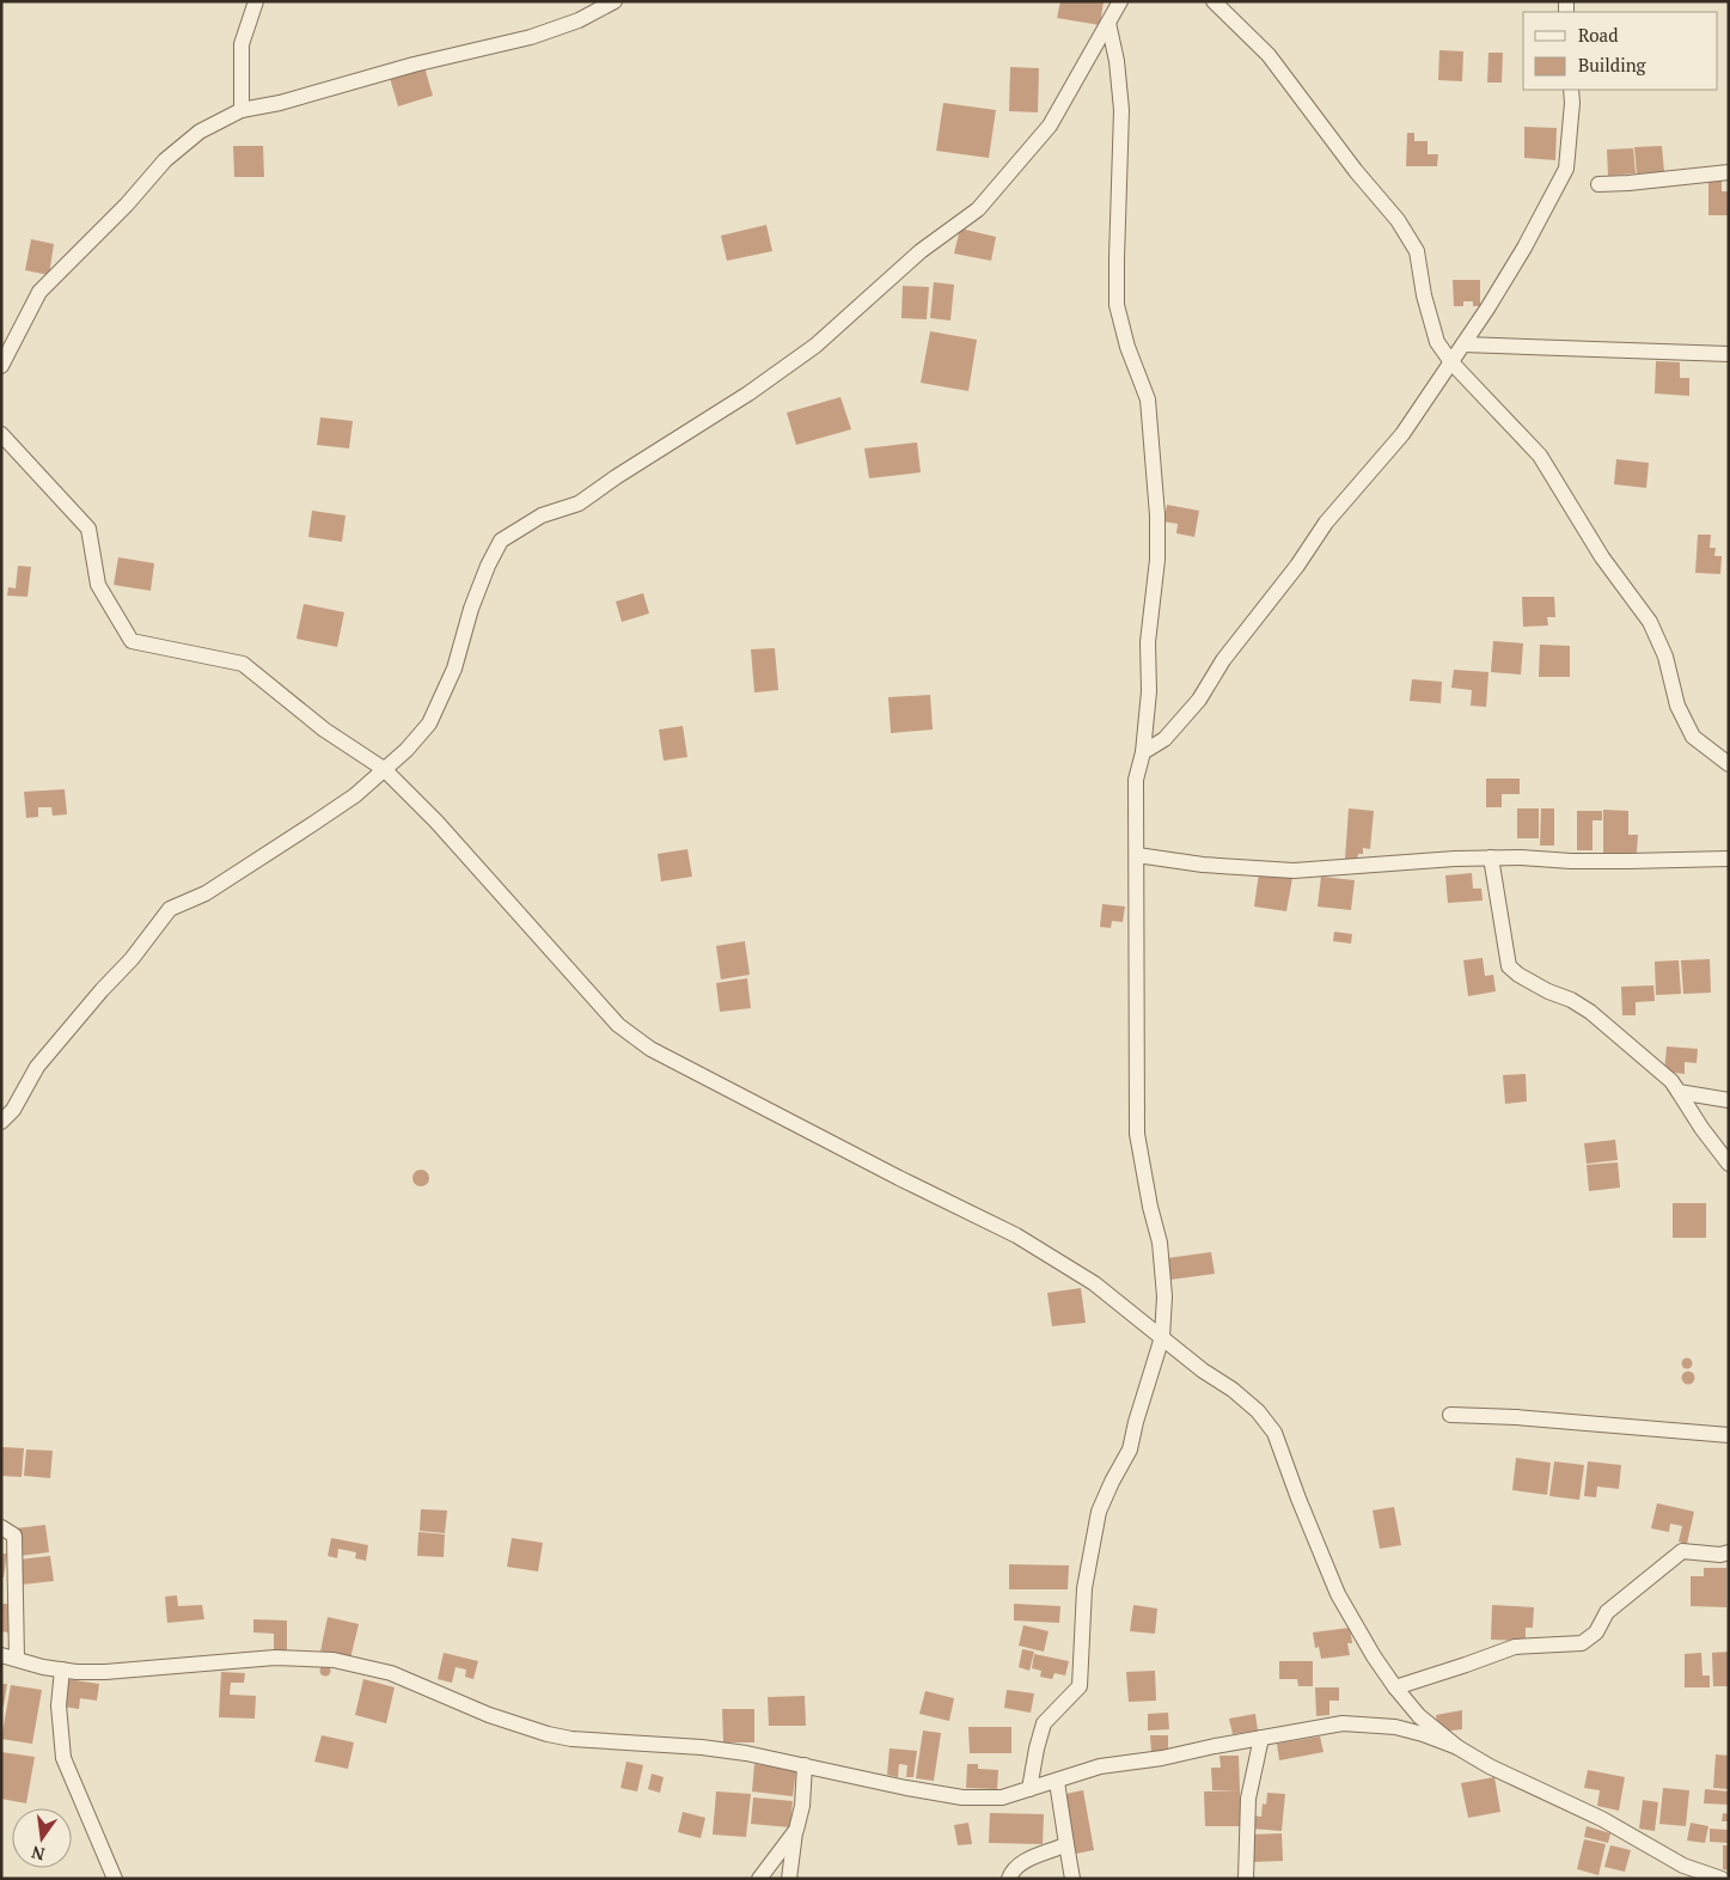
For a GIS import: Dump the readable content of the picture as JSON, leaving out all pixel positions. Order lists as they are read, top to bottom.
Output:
{
  "legend": ["Road", "Building"],
  "north": "bottom"
}
